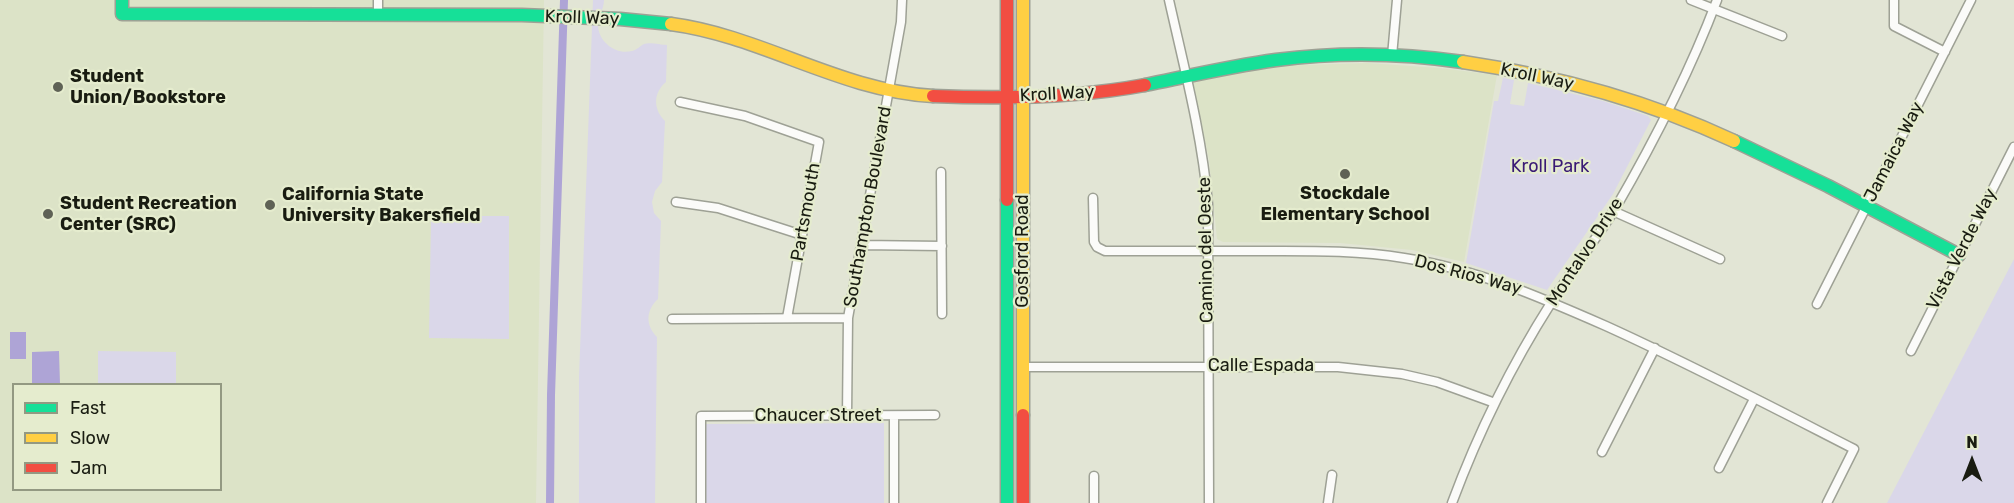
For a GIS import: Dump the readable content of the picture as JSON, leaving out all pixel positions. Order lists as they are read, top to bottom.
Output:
{
  "streets": {
    "street": [
      "Kroll Way",
      "Jamaica Way",
      "Southampton Boulevard",
      "Partsmouth",
      "Vista Verde Way",
      "Camino del Oeste",
      "Gosford Road",
      "Montalvo Drive",
      "Dos Rios Way",
      "Calle Espada",
      "Chaucer Street"
    ]
  },
  "crossings": [
    ["Kroll Way", "Jamaica Way"],
    ["Kroll Way", "Southampton Boulevard"],
    ["Kroll Way", "Vista Verde Way"],
    ["Kroll Way", "Camino del Oeste"],
    ["Kroll Way", "Gosford Road"],
    ["Kroll Way", "Montalvo Drive"],
    ["Southampton Boulevard", "Chaucer Street"],
    ["Camino del Oeste", "Dos Rios Way"],
    ["Camino del Oeste", "Calle Espada"],
    ["Gosford Road", "Calle Espada"],
    ["Montalvo Drive", "Dos Rios Way"],
    ["Montalvo Drive", "Calle Espada"]
  ],
  "parks": ["Kroll Park"],
  "places": [
    "Student Union/Bookstore",
    "Stockdale Elementary School",
    "California State University Bakersfield",
    "Student Recreation Center (SRC)"
  ],
  "legend": ["Fast", "Slow", "Jam"],
  "north": "top"
}
